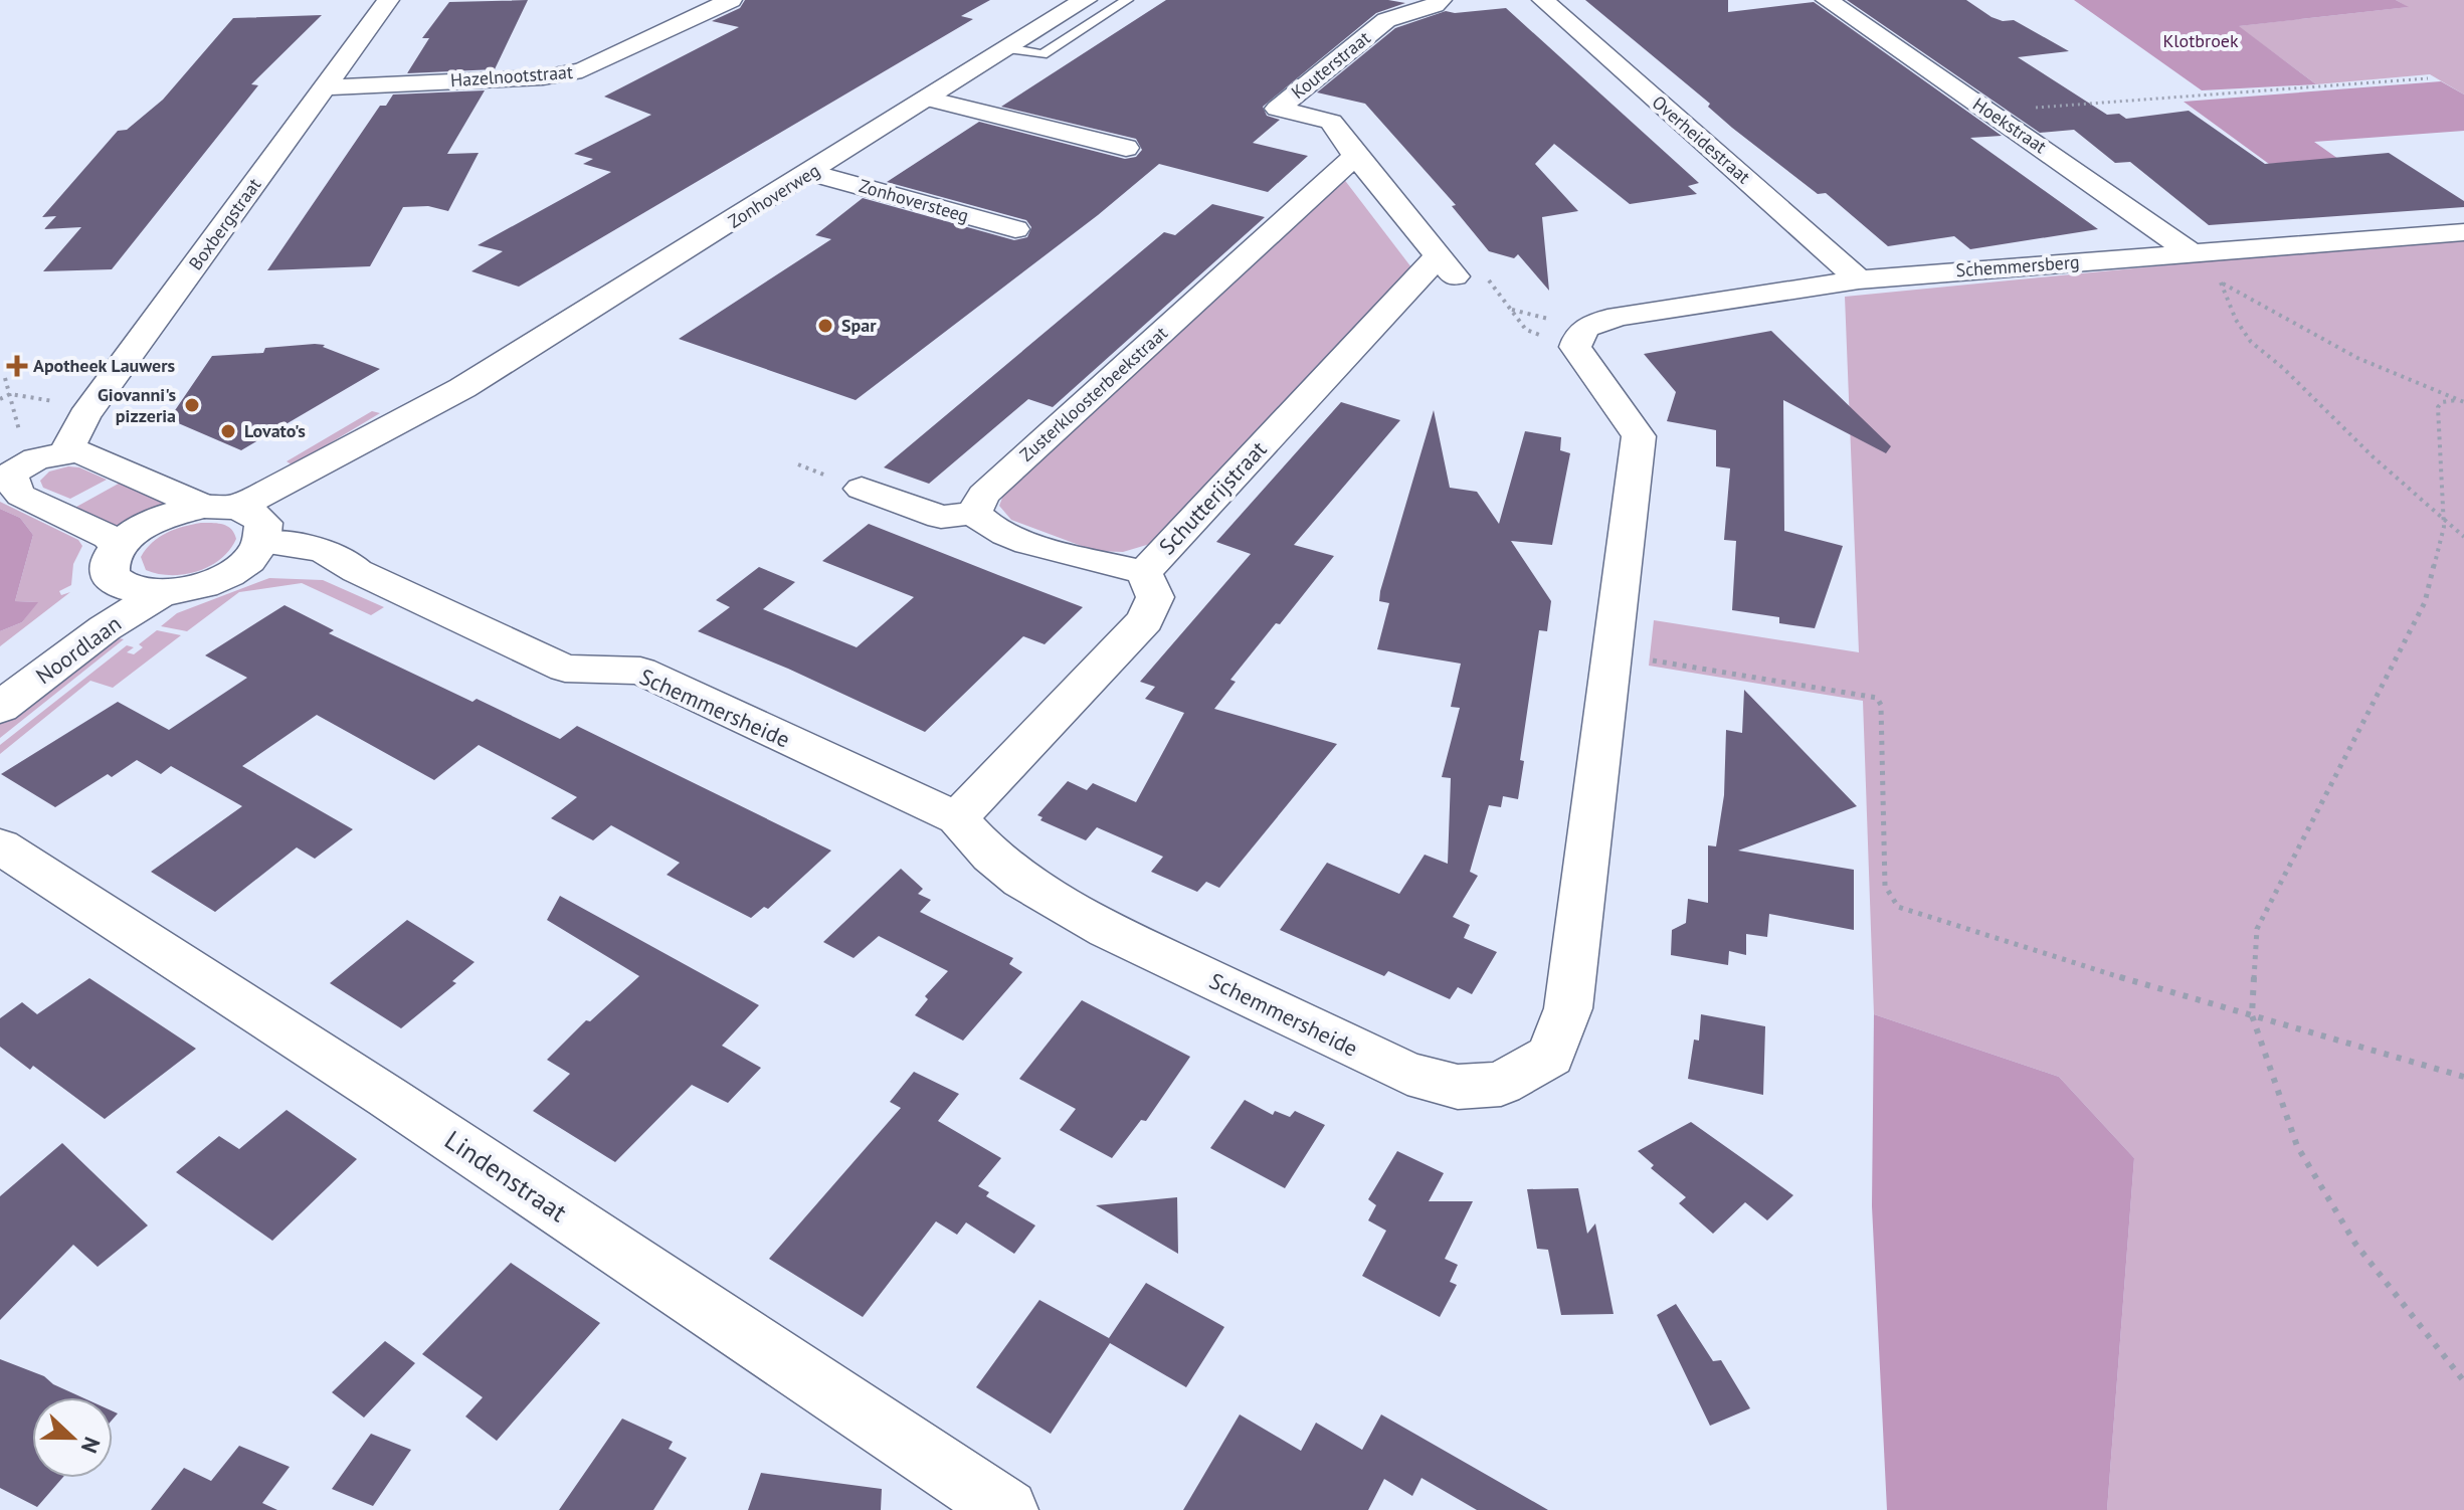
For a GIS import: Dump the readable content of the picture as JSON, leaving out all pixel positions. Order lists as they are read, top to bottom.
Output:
{
  "streets": {
    "street": [
      "Kouterstraat",
      "Hazelnootstraat",
      "Hoekstraat",
      "Overheidestraat",
      "Zonhoverweg",
      "Zonhoversteeg",
      "Boxbergstraat",
      "Schemmersberg",
      "Zusterkloosterbeekstraat",
      "Schutterijstraat",
      "Noordlaan",
      "Schemmersheide",
      "Lindenstraat"
    ]
  },
  "crossings": [
    ["Kouterstraat", "Zusterkloosterbeekstraat"],
    ["Kouterstraat", "Schutterijstraat"],
    ["Hazelnootstraat", "Boxbergstraat"],
    ["Hoekstraat", "Schemmersberg"],
    ["Overheidestraat", "Schemmersberg"],
    ["Zonhoverweg", "Zonhoversteeg"],
    ["Zonhoverweg", "Noordlaan"],
    ["Zonhoverweg", "Schemmersheide"],
    ["Schemmersberg", "Schemmersheide"],
    ["Schutterijstraat", "Schemmersheide"],
    ["Noordlaan", "Schemmersheide"]
  ],
  "parks": ["Klotbroek"],
  "places": {
    "other": ["Spar", "Giovanni's pizzeria", "Lovato's"],
    "health": ["Apotheek Lauwers"]
  },
  "north": "right"
}
